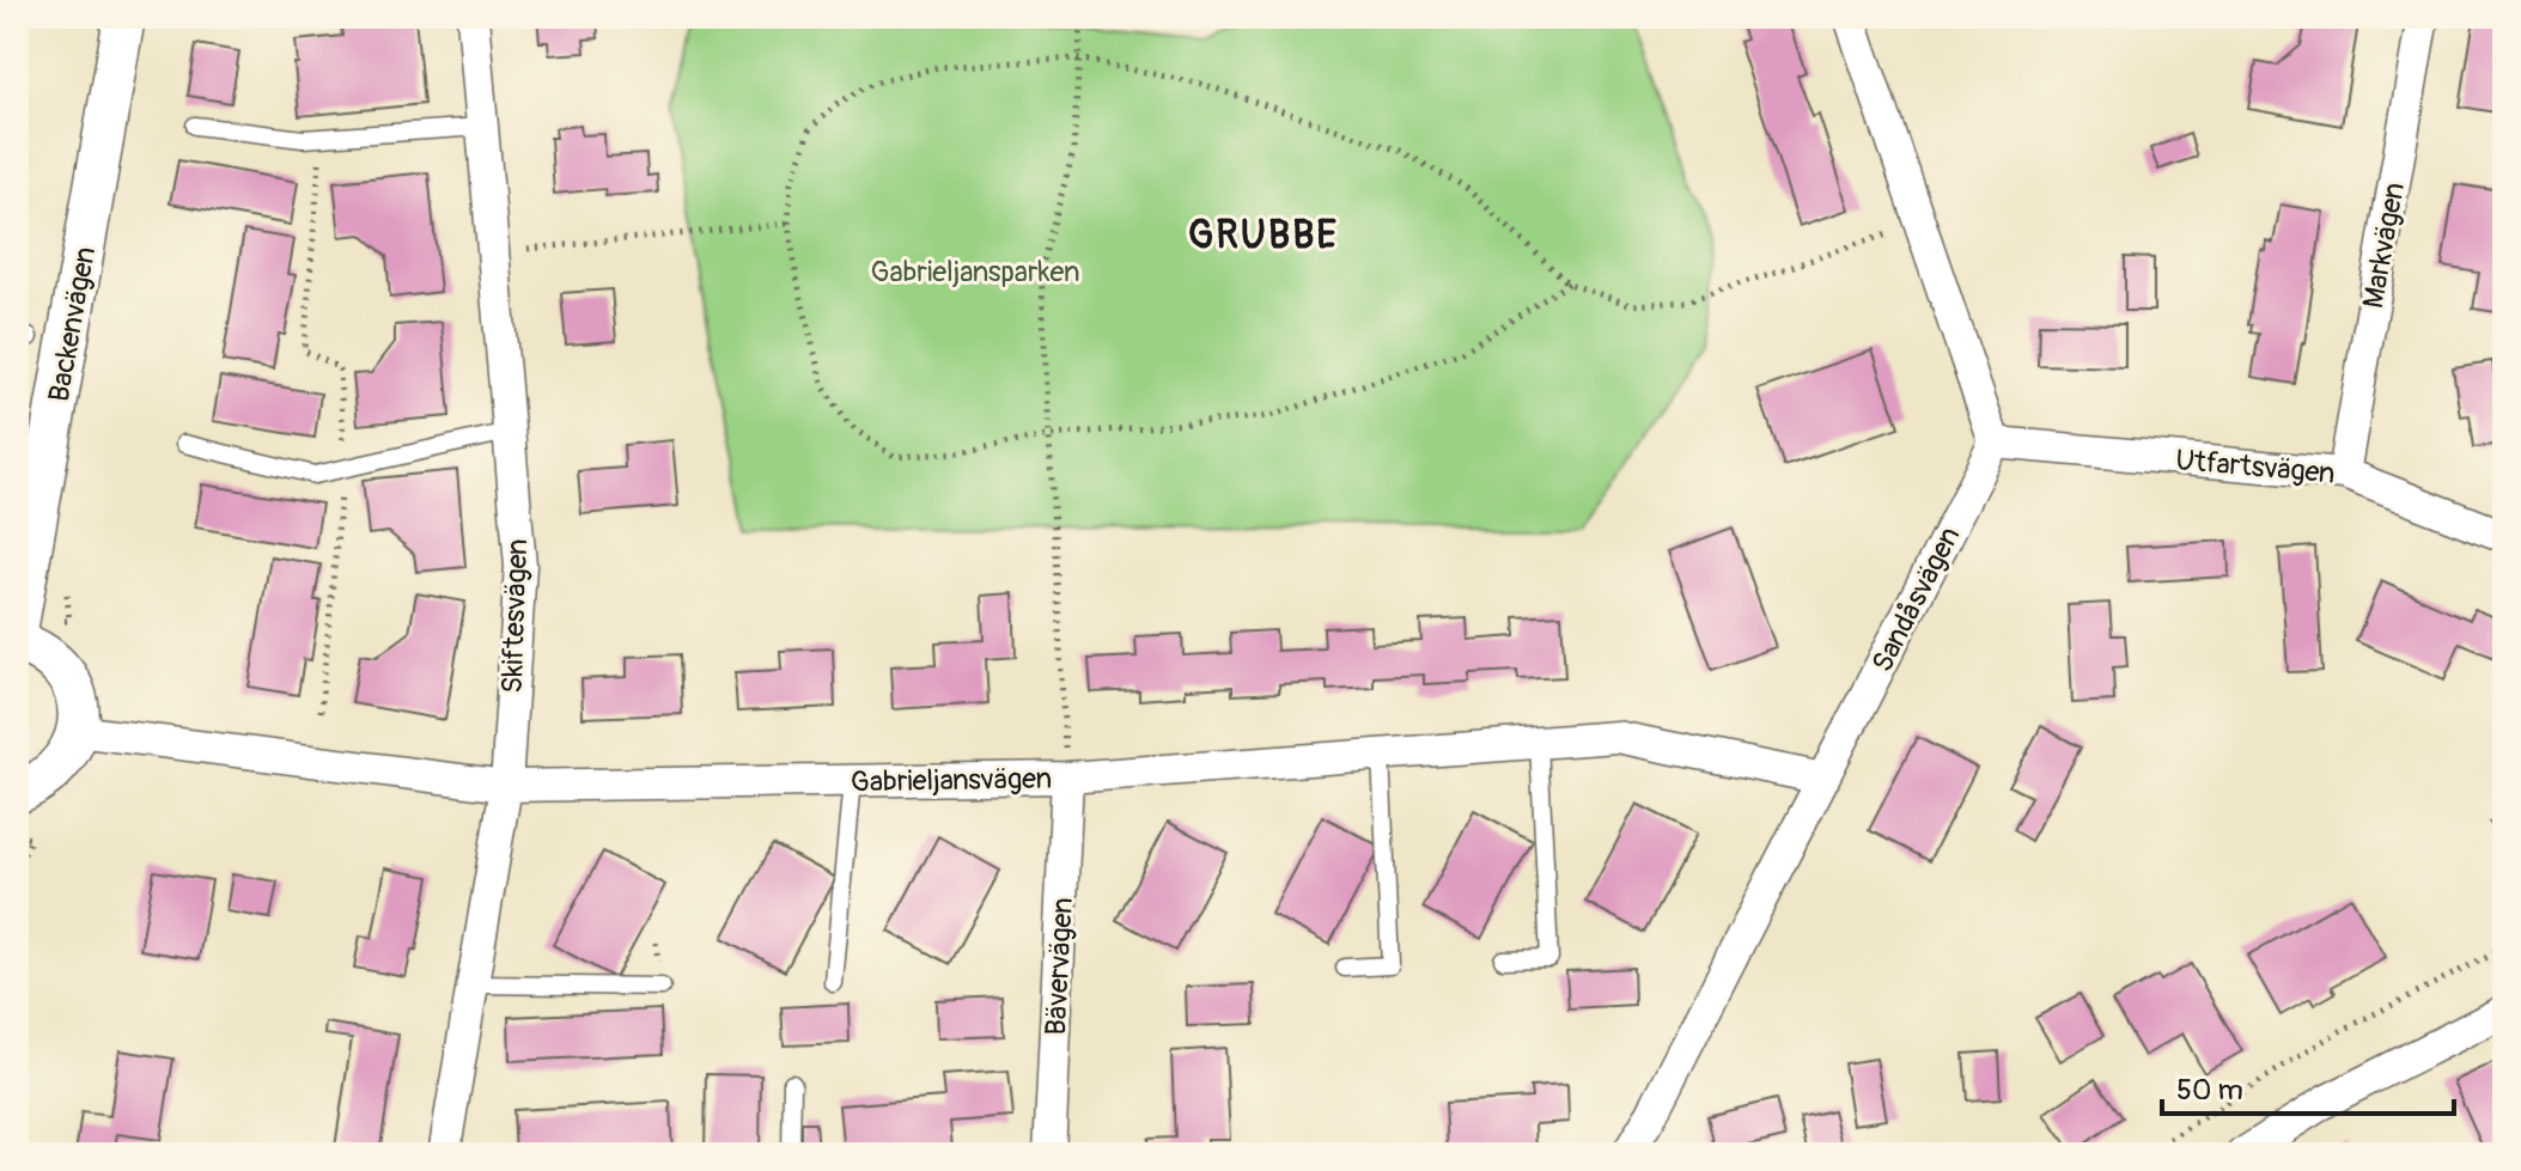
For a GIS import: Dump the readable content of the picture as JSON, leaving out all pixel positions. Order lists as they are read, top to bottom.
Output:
{
  "streets": {
    "street": [
      "Markvägen",
      "Backenvägen",
      "Utfartsvägen",
      "Sandåsvägen",
      "Skiftesvägen",
      "Gabrieljansvägen",
      "Bävervägen"
    ]
  },
  "crossings": [
    ["Markvägen", "Utfartsvägen"],
    ["Utfartsvägen", "Sandåsvägen"],
    ["Sandåsvägen", "Gabrieljansvägen"],
    ["Skiftesvägen", "Gabrieljansvägen"],
    ["Gabrieljansvägen", "Bävervägen"]
  ],
  "districts": ["GRUBBE"],
  "parks": ["Gabrieljansparken"],
  "scale_bar": "50 m"
}
